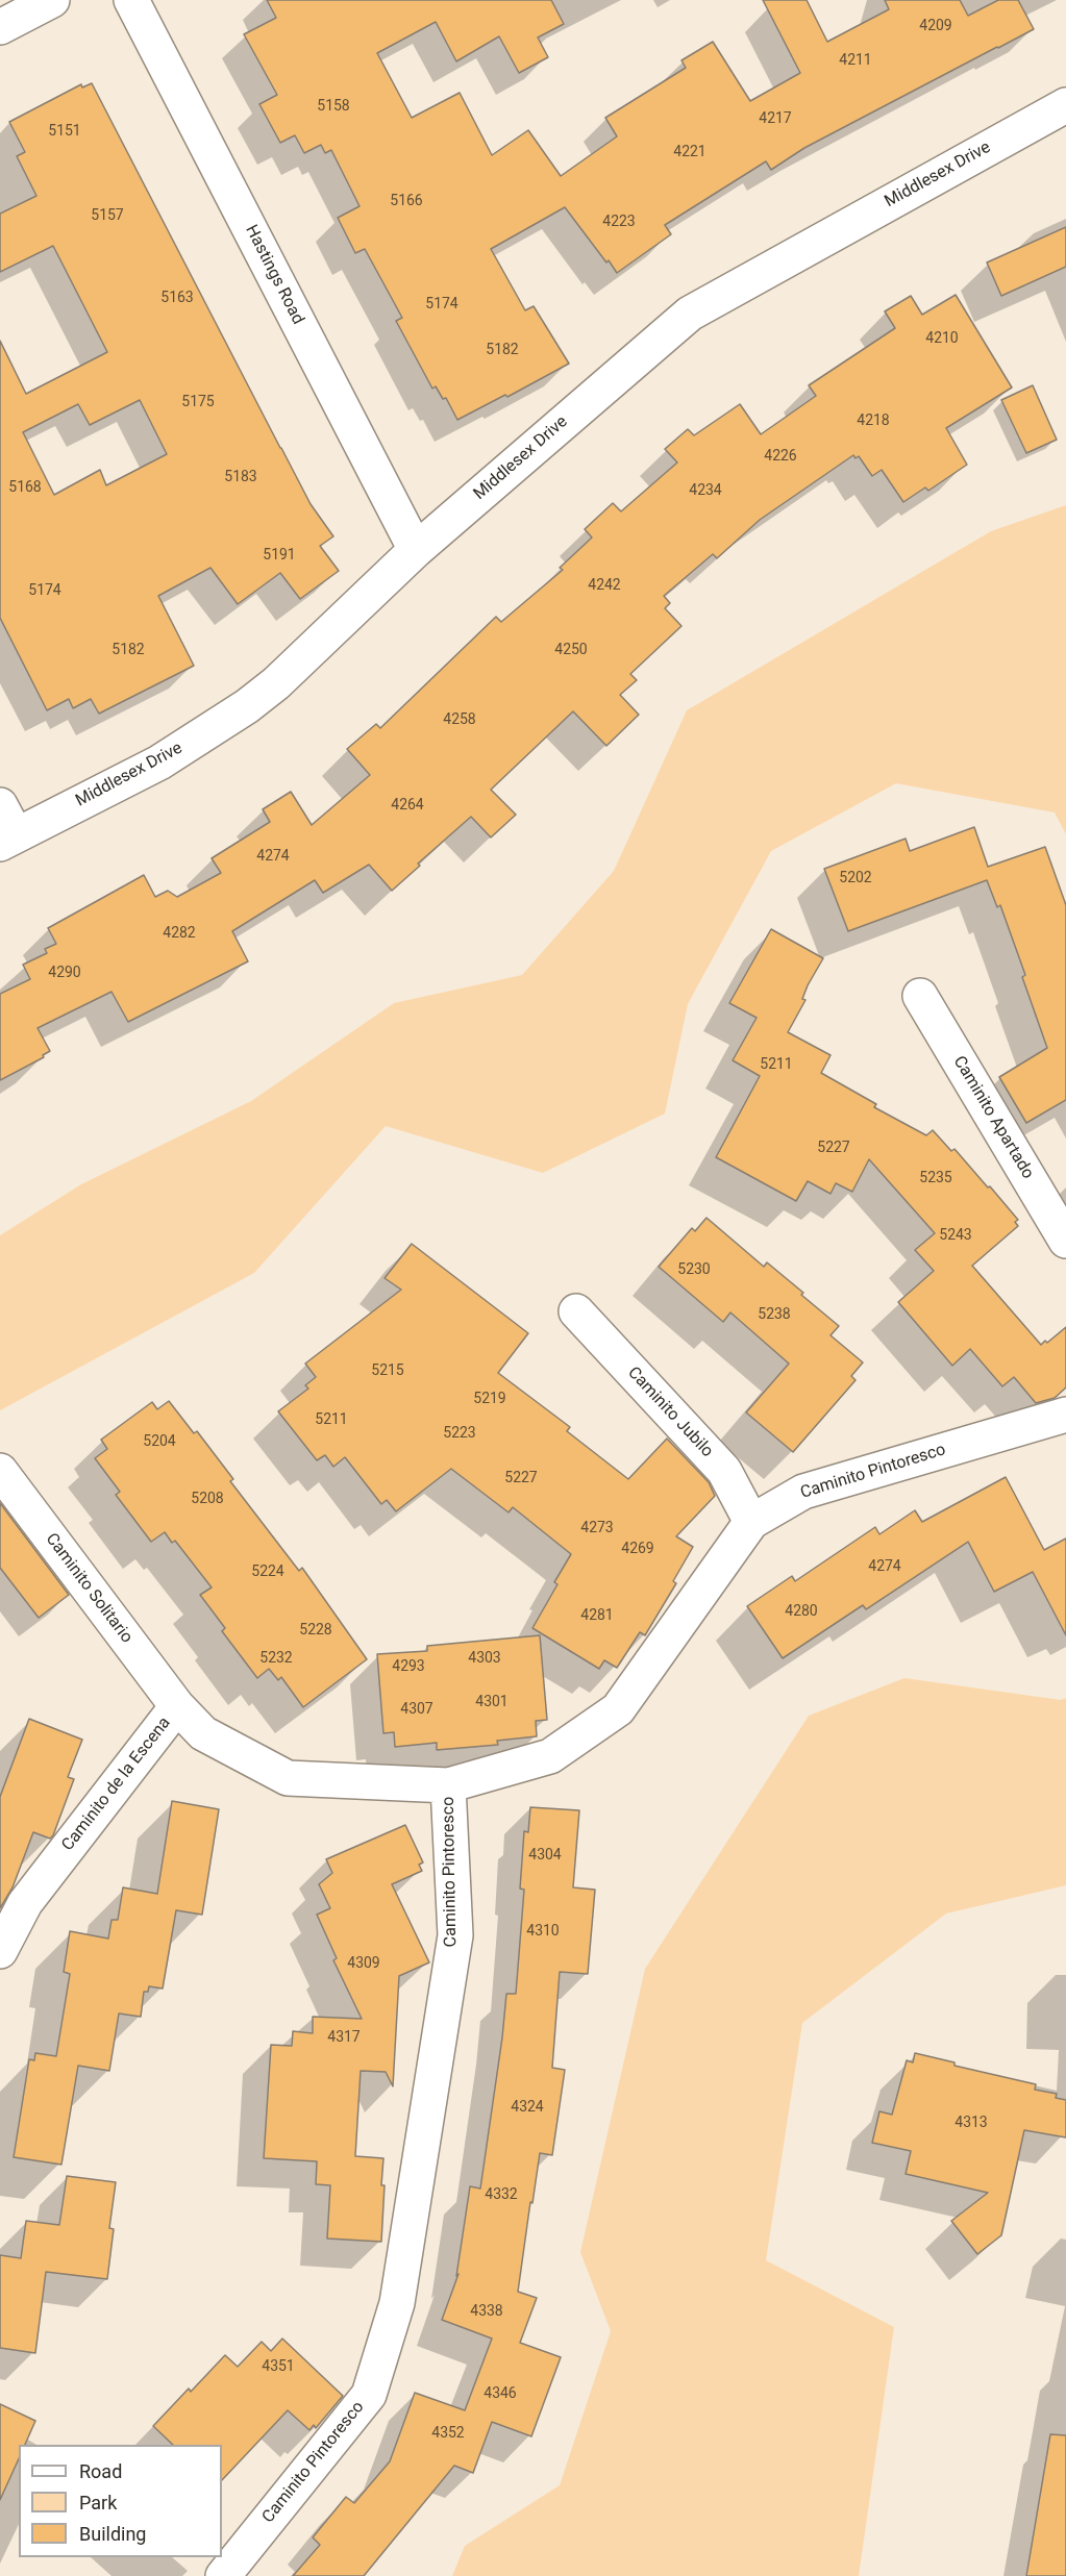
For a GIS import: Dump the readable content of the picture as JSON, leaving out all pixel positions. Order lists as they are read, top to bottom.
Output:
{
  "streets": {
    "street": [
      "Middlesex Drive",
      "Hastings Road",
      "Caminito Apartado",
      "Caminito Jubilo",
      "Caminito Pintoresco",
      "Caminito Solitario",
      "Caminito de la Escena"
    ]
  },
  "crossings": [
    ["Middlesex Drive", "Hastings Road"],
    ["Caminito Jubilo", "Caminito Pintoresco"],
    ["Caminito Pintoresco", "Caminito de la Escena"],
    ["Caminito Solitario", "Caminito de la Escena"]
  ],
  "house_numbers": [
    "4209",
    "4211",
    "5158",
    "4217",
    "5151",
    "4221",
    "5166",
    "5157",
    "4223",
    "5163",
    "5174",
    "4210",
    "5182",
    "5175",
    "4218",
    "4226",
    "5183",
    "5168",
    "4234",
    "5191",
    "4242",
    "5174",
    "5182",
    "4250",
    "4258",
    "4264",
    "4274",
    "5202",
    "4282",
    "4290",
    "5211",
    "5227",
    "5235",
    "5243",
    "5230",
    "5238",
    "5215",
    "5219",
    "5211",
    "5223",
    "5204",
    "5227",
    "5208",
    "4273",
    "4269",
    "4274",
    "5224",
    "4280",
    "4281",
    "5228",
    "5232",
    "4303",
    "4293",
    "4301",
    "4307",
    "4304",
    "4310",
    "4309",
    "4317",
    "4324",
    "4313",
    "4332",
    "4338",
    "4351",
    "4346",
    "4352"
  ],
  "legend": ["Road", "Park", "Building"]
}
